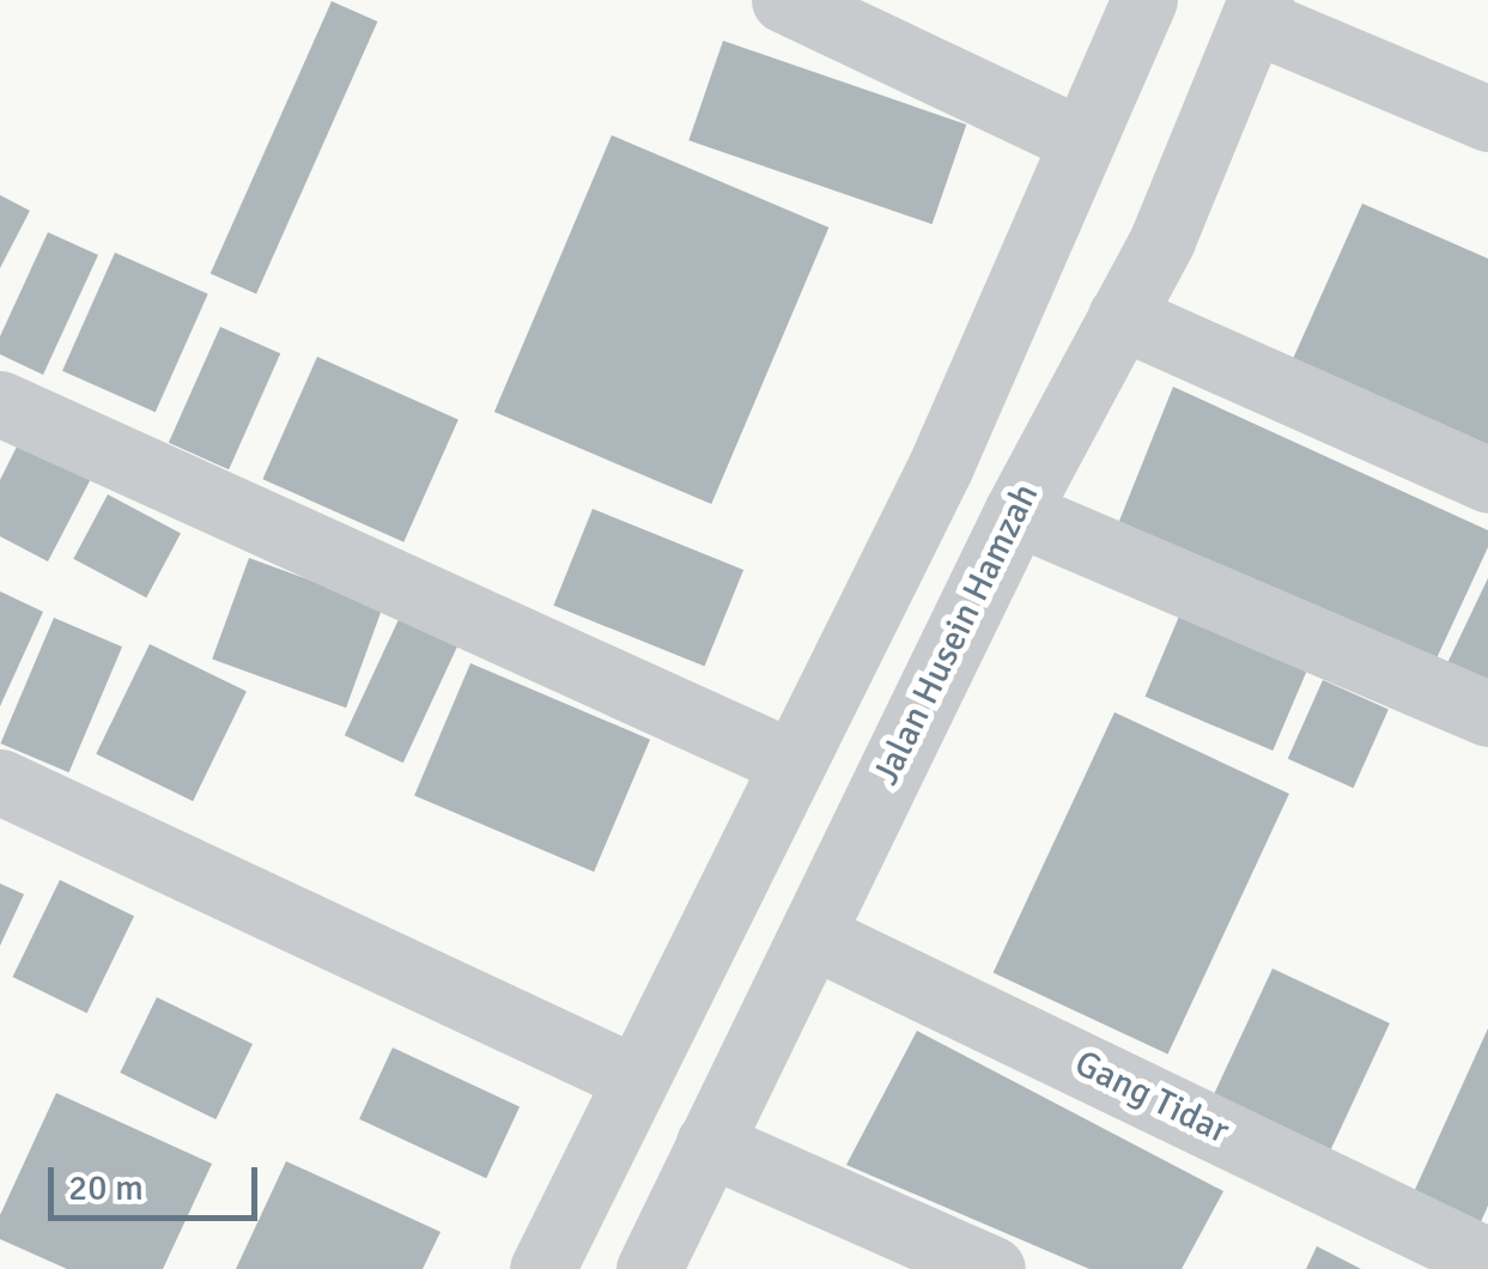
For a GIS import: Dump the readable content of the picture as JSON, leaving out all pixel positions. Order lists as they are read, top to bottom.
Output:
{
  "streets": {
    "street": ["Jalan Husein Hamzah", "Gang Tidar"]
  },
  "crossings": [
    ["Jalan Husein Hamzah", "Gang Tidar"]
  ],
  "scale_bar": "20 m"
}
